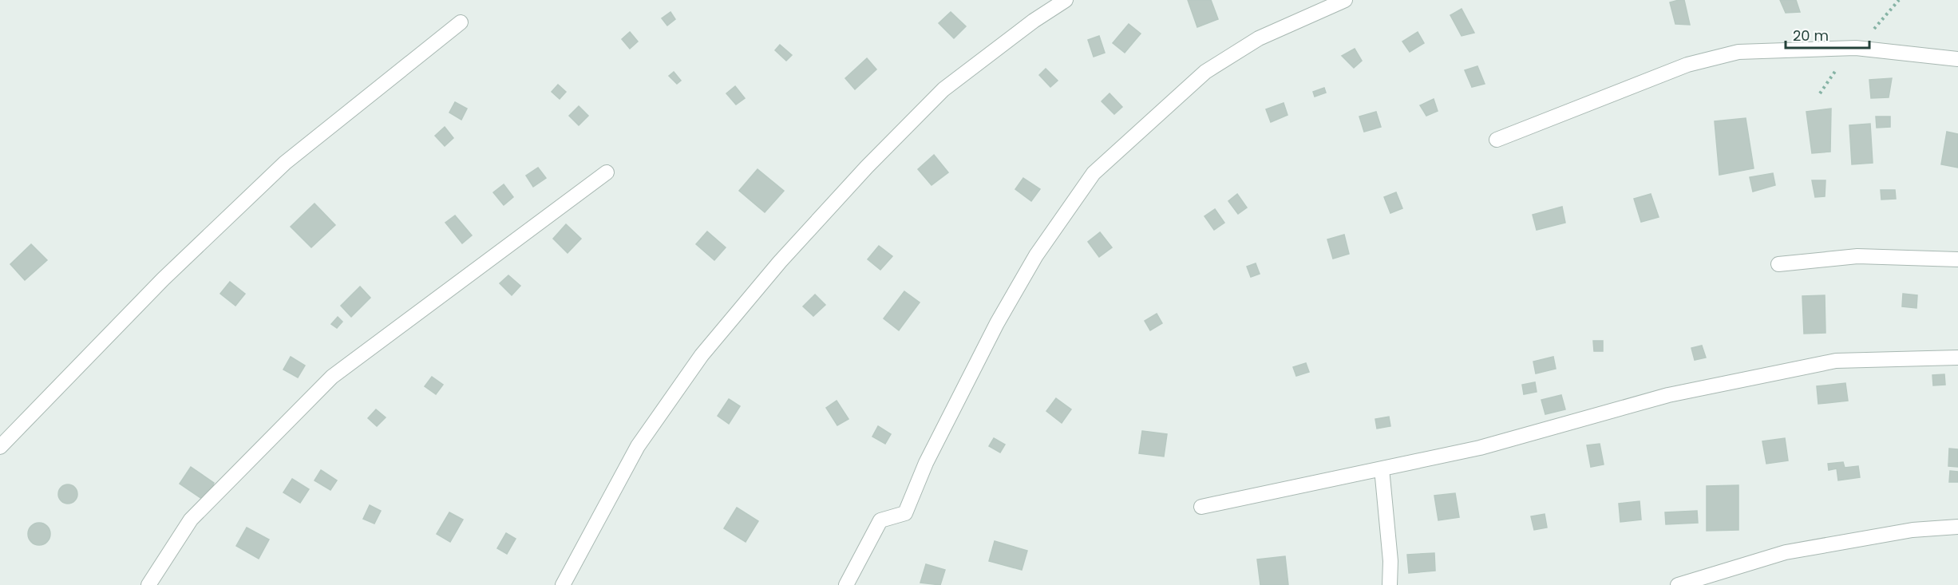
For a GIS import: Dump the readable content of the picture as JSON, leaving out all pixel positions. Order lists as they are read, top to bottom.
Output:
{
  "scale_bar": "20 m"
}
